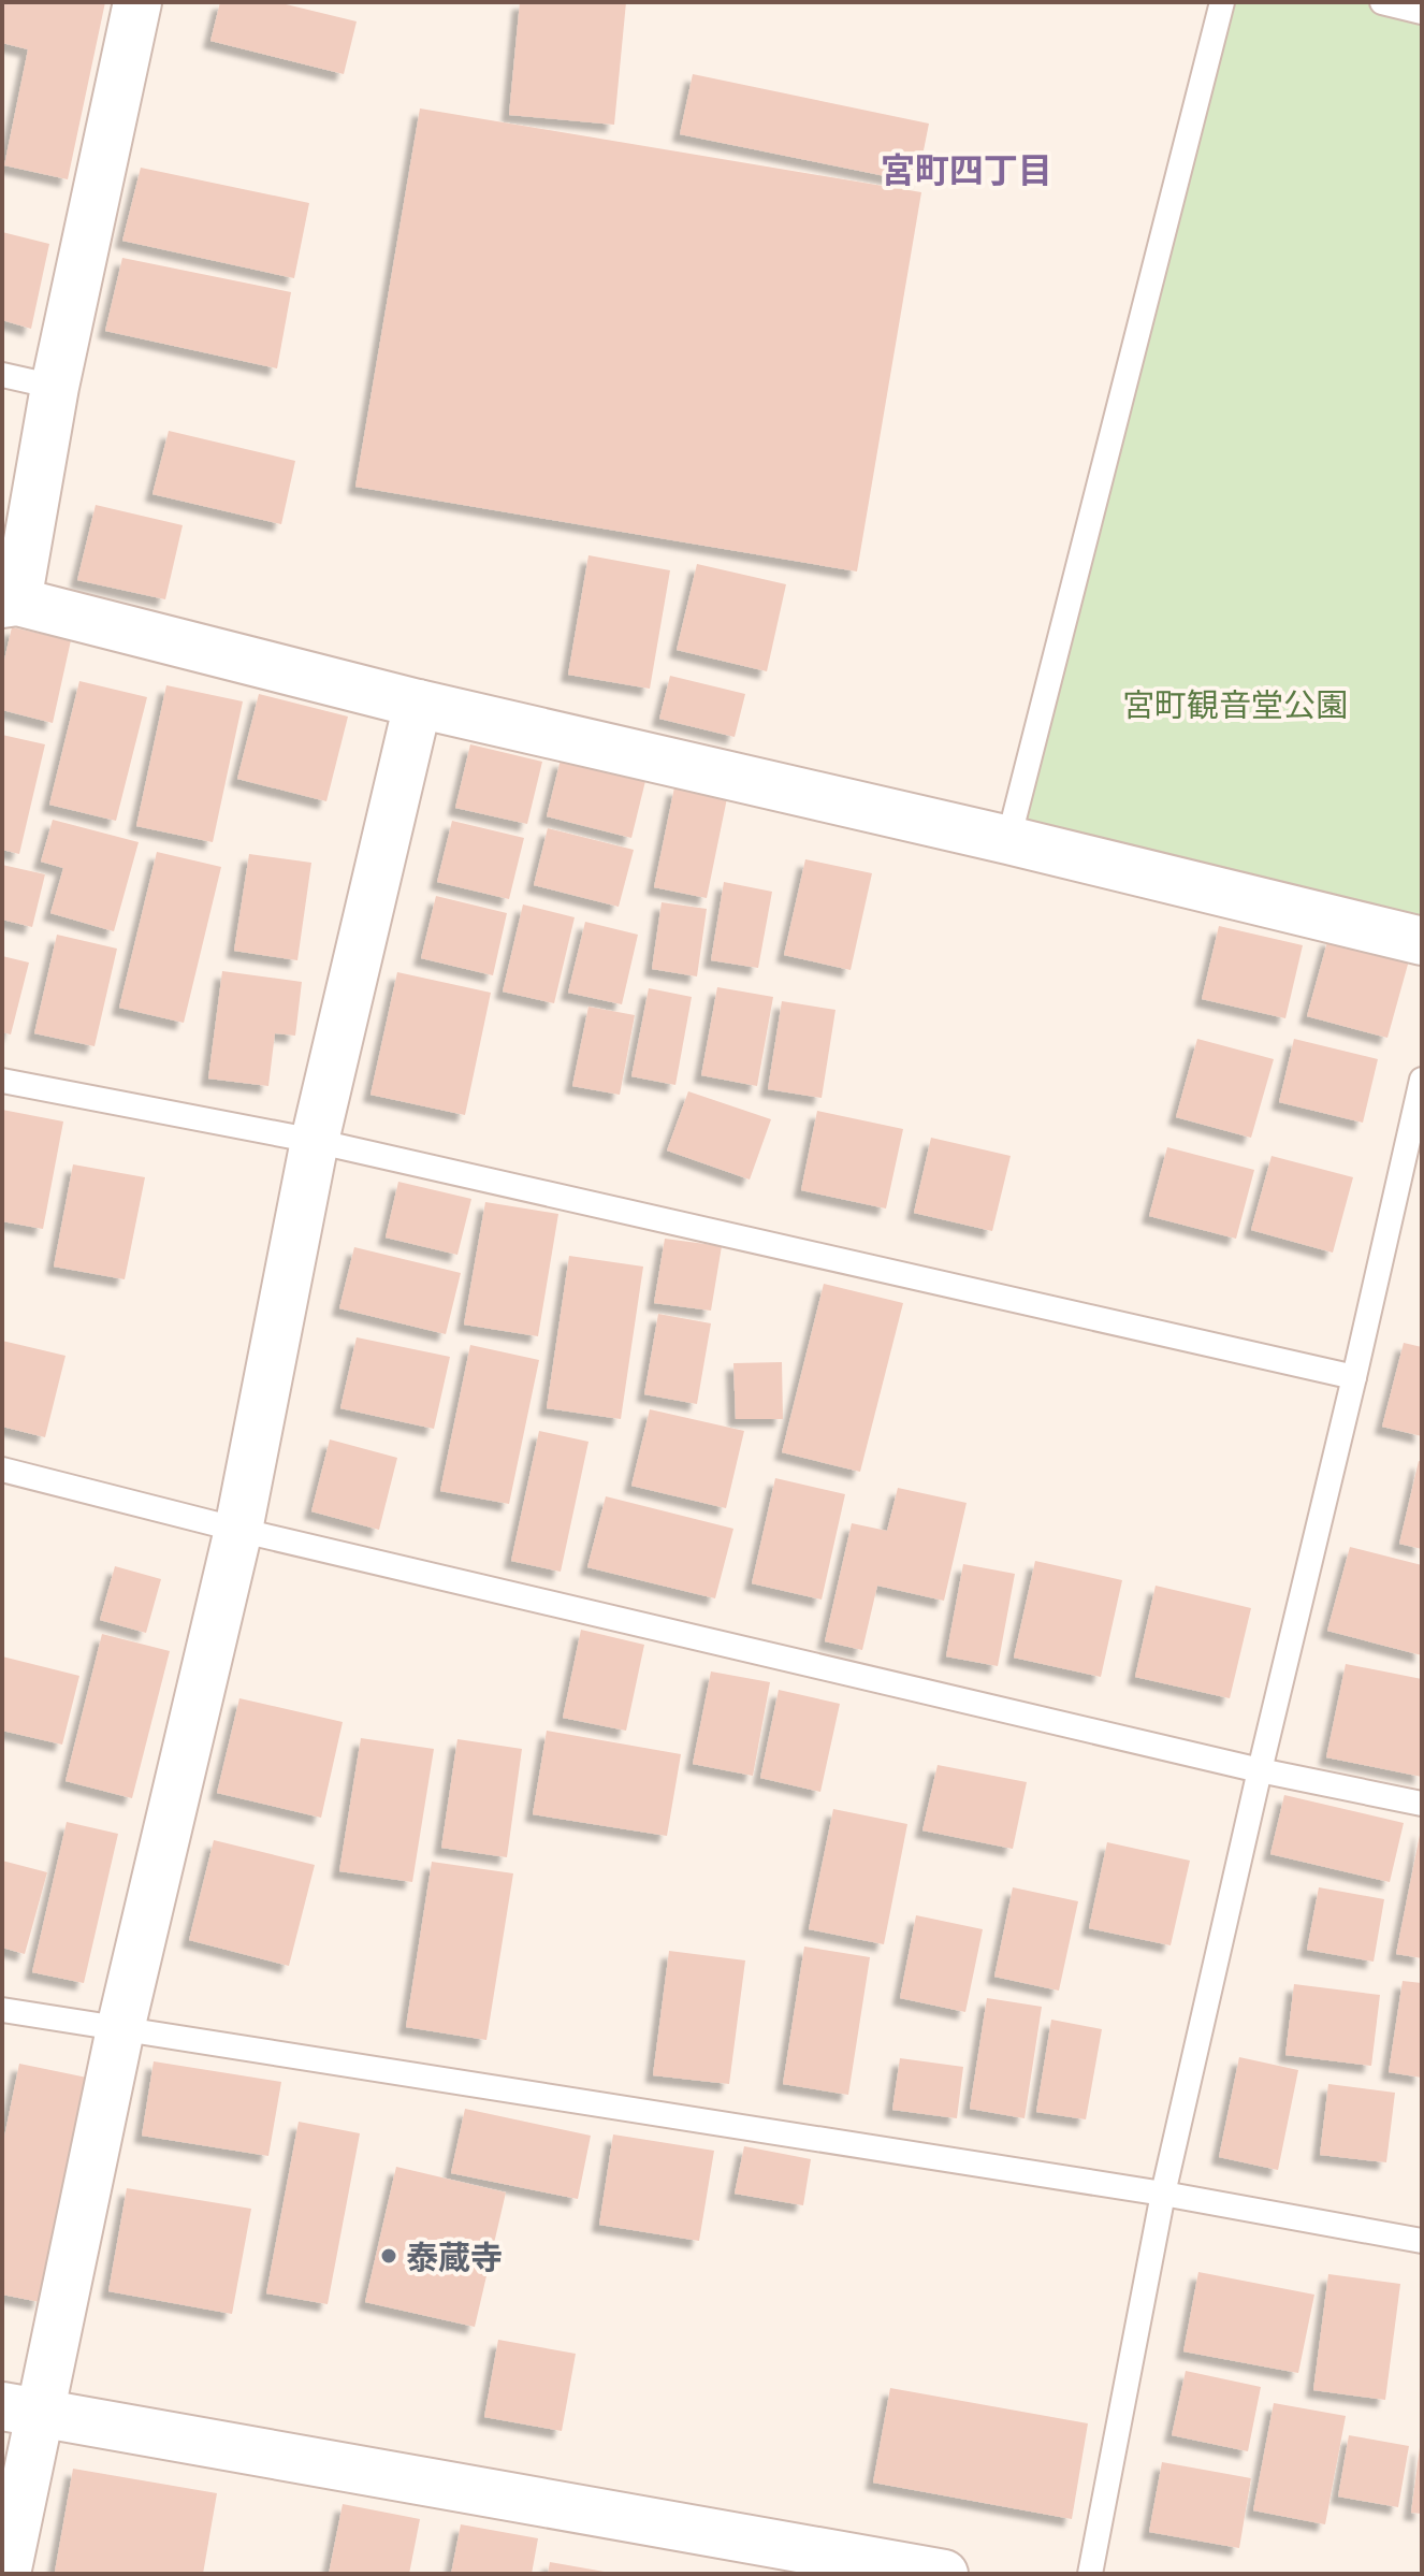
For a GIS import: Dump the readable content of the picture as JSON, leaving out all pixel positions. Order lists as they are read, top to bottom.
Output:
{
  "districts": ["宮町四丁目"],
  "parks": ["宮町観音堂公園"],
  "places": ["泰蔵寺"]
}
